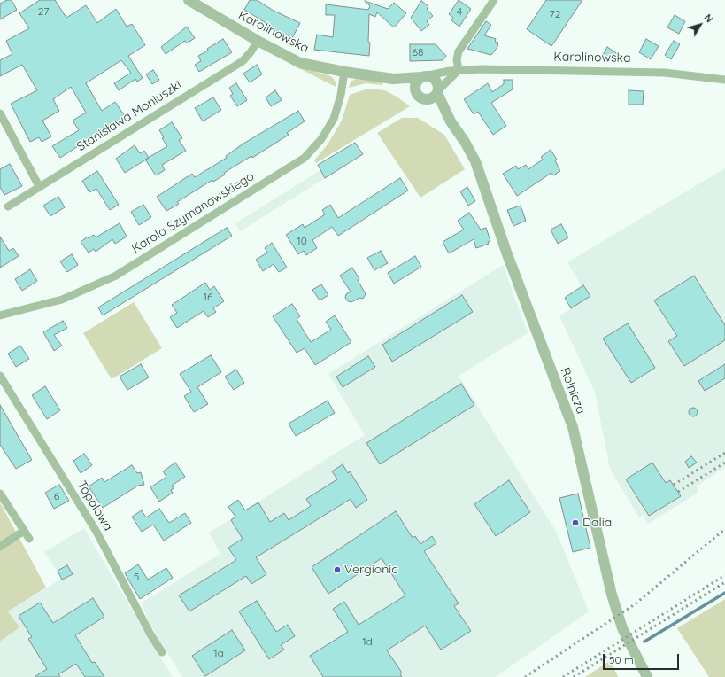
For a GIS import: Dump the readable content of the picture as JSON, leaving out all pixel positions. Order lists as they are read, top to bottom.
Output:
{
  "streets": {
    "street": [
      "Karolinowska",
      "Stanisława Moniuszki",
      "Karola Szymanowskiego",
      "Rolnicza",
      "Topolowa"
    ]
  },
  "crossings": [
    ["Karolinowska", "Stanisława Moniuszki"],
    ["Karolinowska", "Karola Szymanowskiego"],
    ["Karolinowska", "Rolnicza"]
  ],
  "places": ["Dalia", "Vergionic"],
  "house_numbers": [
    "27",
    "4",
    "72",
    "68",
    "10",
    "16",
    "6",
    "5",
    "1d",
    "1a"
  ],
  "scale_bar": "50 m",
  "north": "top right"
}
